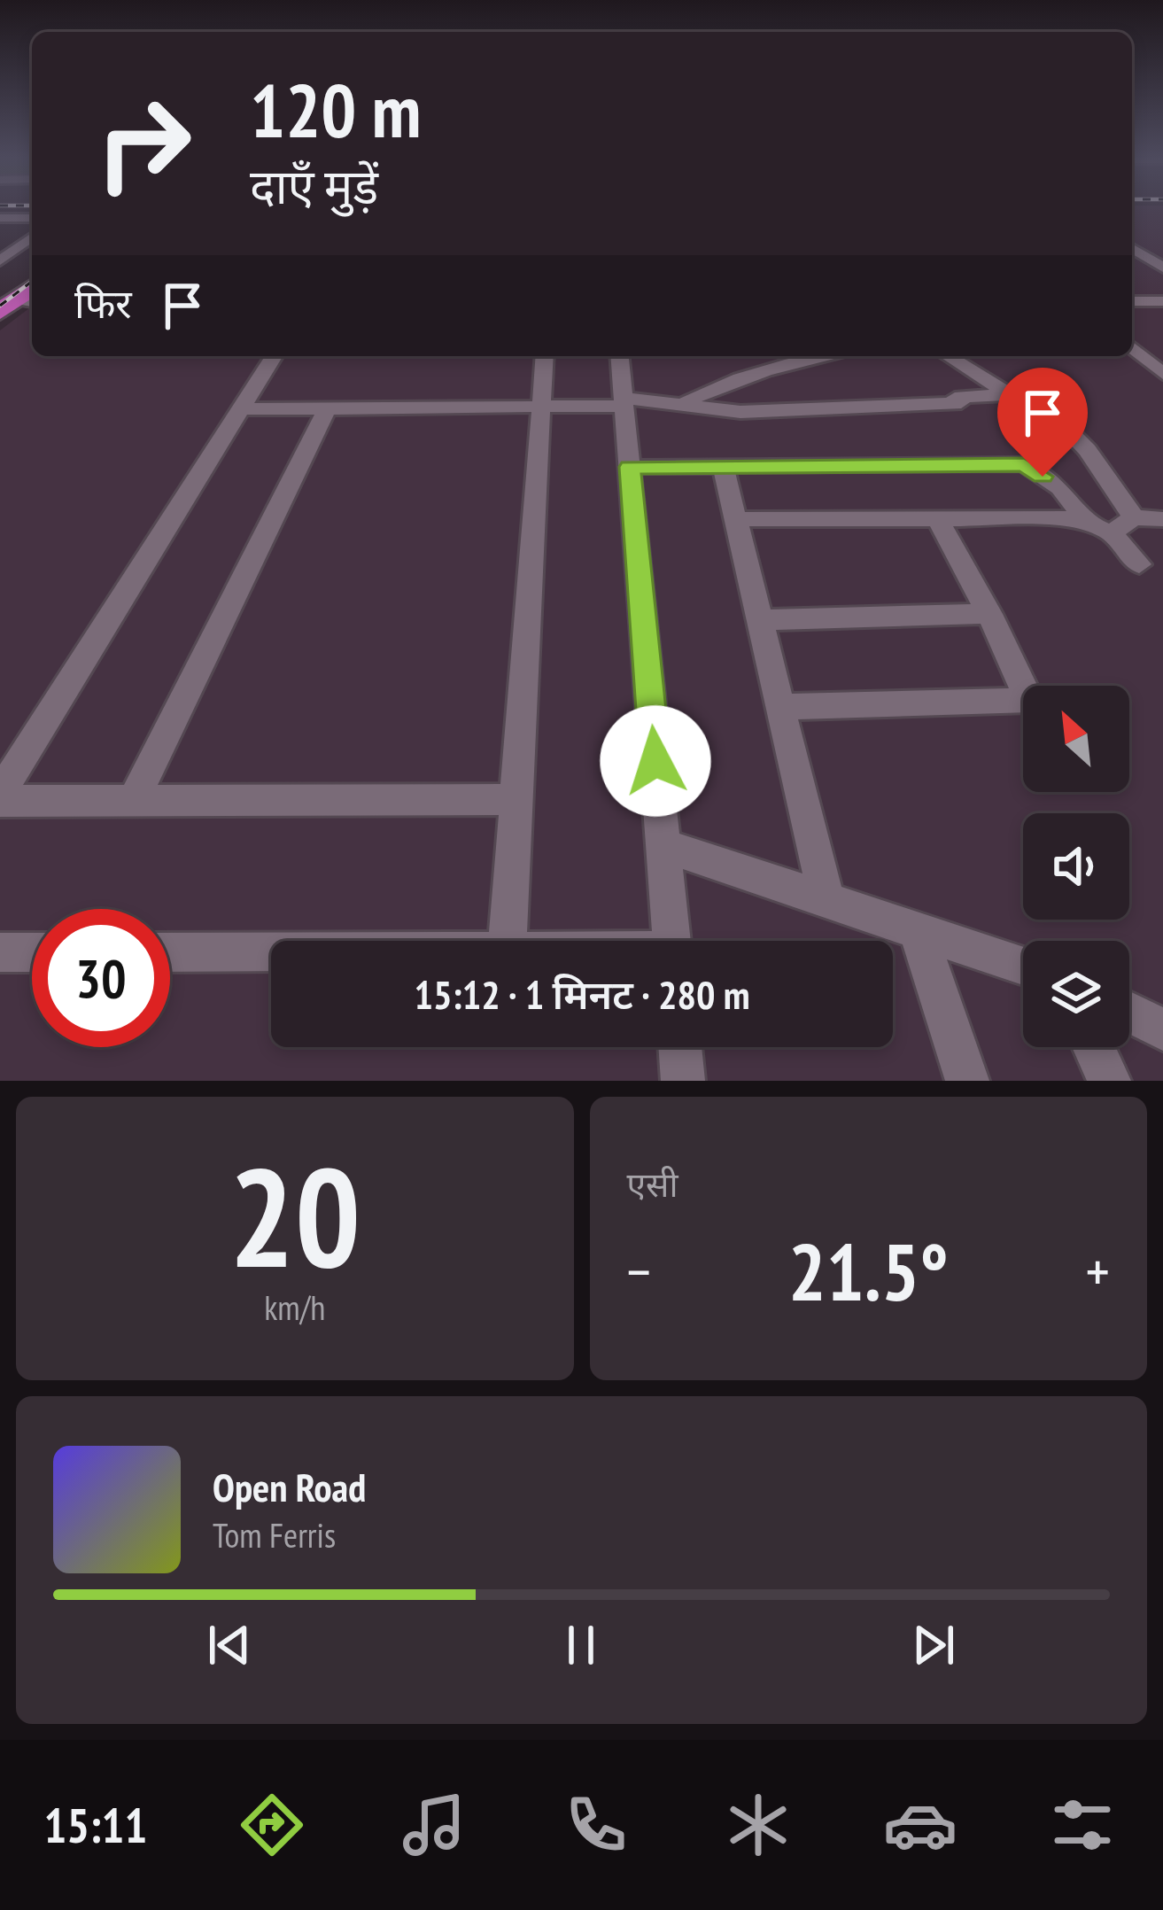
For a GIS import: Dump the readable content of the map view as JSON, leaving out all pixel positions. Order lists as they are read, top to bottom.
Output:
{
  "north": "top left",
  "page": {
    "turn": ["120 m", "दाएँ मुड़ें"],
    "then": "फिर",
    "limit": "30",
    "trip": "15:12 · 1 मिनट · 280 m",
    "tile": [
      ["20", "km/h"],
      "एसी"
    ],
    "heat": ["−", "21.5°", "+"],
    "song": ["Open Road", "Tom Ferris"],
    "tabs": "15:11"
  }
}
